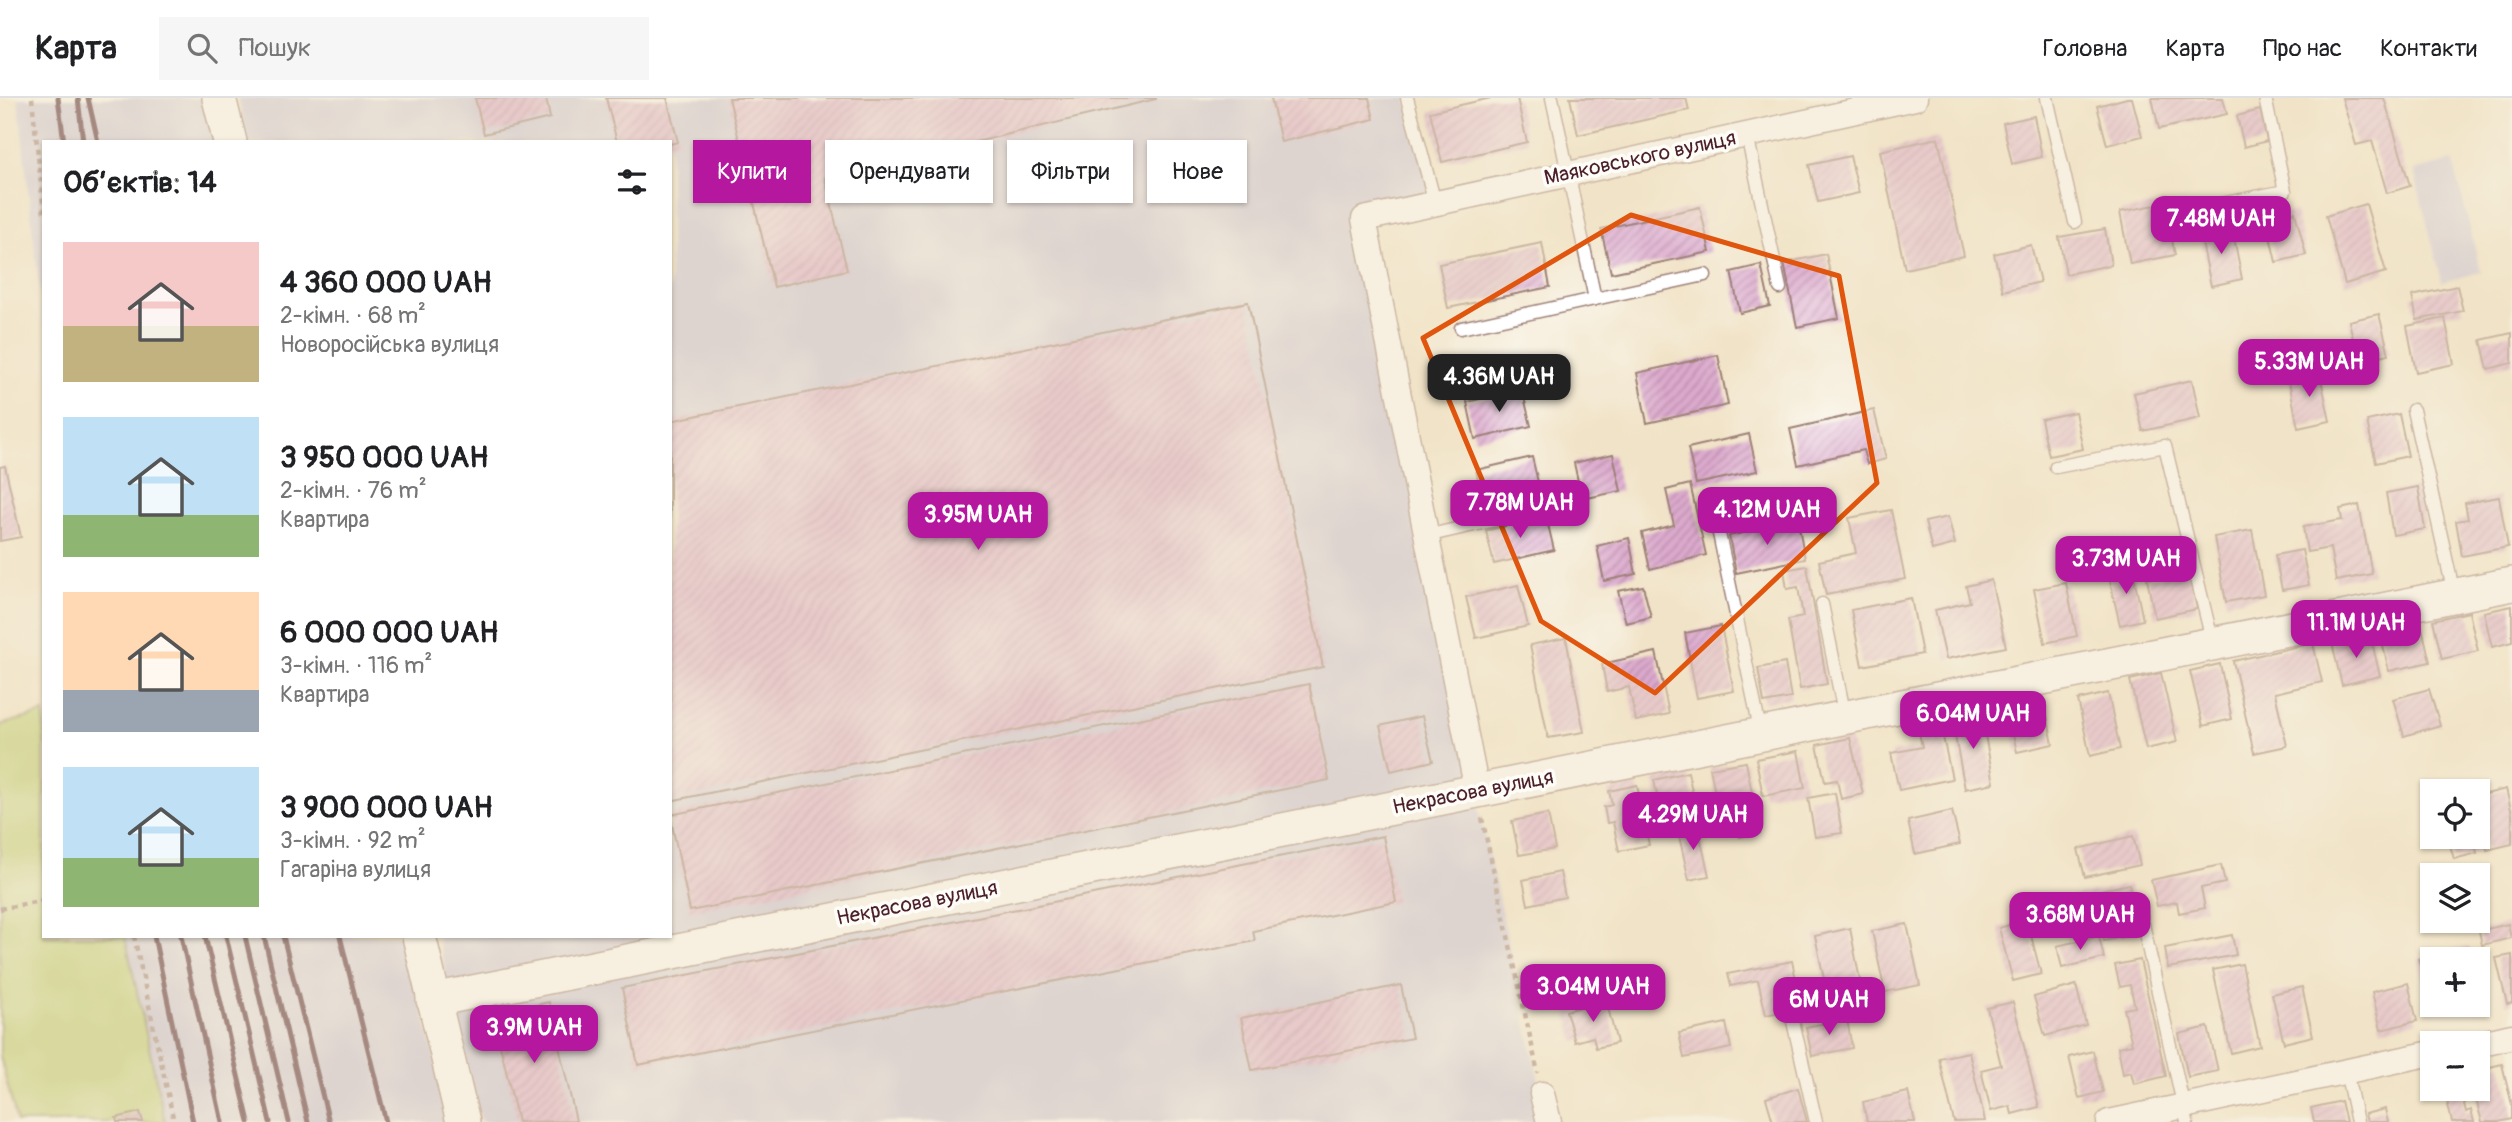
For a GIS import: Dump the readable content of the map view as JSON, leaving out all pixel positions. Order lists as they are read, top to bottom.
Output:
{
  "streets": {
    "street": ["Маяковського вулиця", "Некрасова вулиця"]
  },
  "page": {
    "header": "Карта",
    "search": "Пошук",
    "nav": [
      "Головна",
      "Карта",
      "Про нас",
      "Контакти"
    ],
    "chip": [
      "Купити",
      "Орендувати",
      "Фільтри",
      "Нове"
    ],
    "heading": "Об’єктів: 14",
    "price": [
      "7.48M UAH",
      "5.33M UAH",
      "4.36M UAH",
      "7.78M UAH",
      "4.12M UAH",
      "3.95M UAH",
      "3.73M UAH",
      "11.1M UAH",
      "6.04M UAH",
      "4.29M UAH",
      "3.68M UAH",
      "3.04M UAH",
      "6M UAH",
      "3.9M UAH"
    ],
    "list": [
      {
        "name": "4 360 000 UAH",
        "note": "2-кімн. · 68 m² · Новоросійська вулиця"
      },
      {
        "name": "3 950 000 UAH",
        "note": "2-кімн. · 76 m² · Квартира"
      },
      {
        "name": "6 000 000 UAH",
        "note": "3-кімн. · 116 m² · Квартира"
      },
      {
        "name": "3 900 000 UAH",
        "note": "3-кімн. · 92 m² · Гагаріна вулиця"
      }
    ],
    "map_buttons": ["+", "−"]
  }
}
